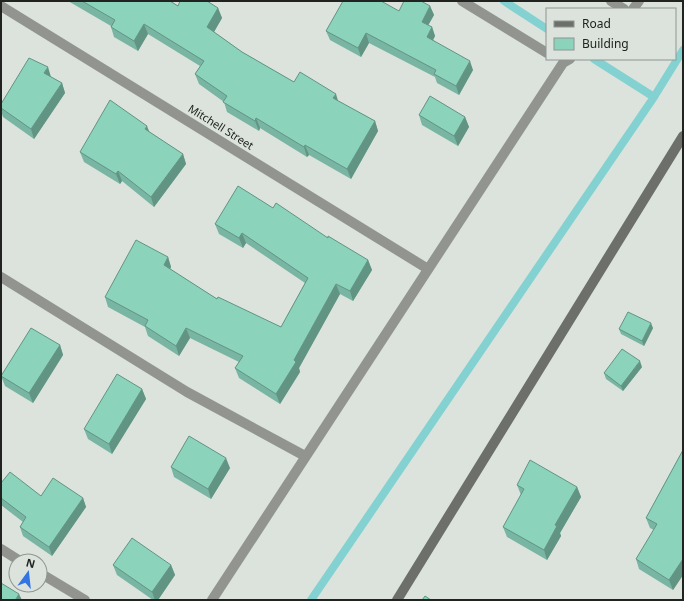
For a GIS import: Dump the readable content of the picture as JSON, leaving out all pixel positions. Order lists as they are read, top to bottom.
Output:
{
  "streets": {
    "street": ["Mitchell Street"]
  },
  "legend": ["Road", "Building"],
  "north": "top"
}
